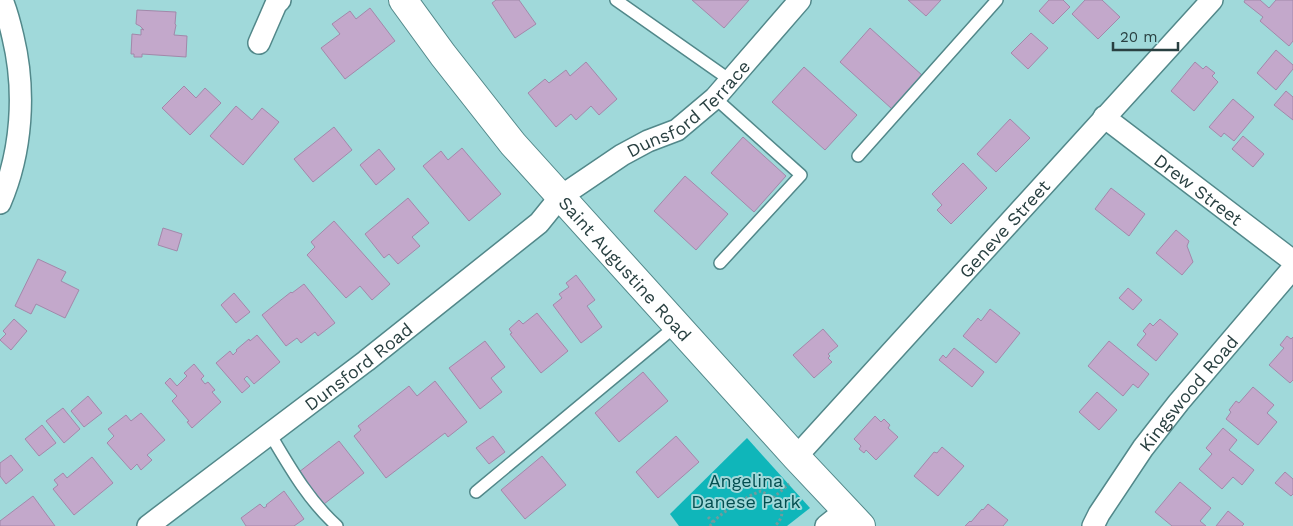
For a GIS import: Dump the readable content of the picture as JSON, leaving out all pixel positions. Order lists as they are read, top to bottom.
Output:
{
  "streets": {
    "main road": ["Saint Augustine Road"],
    "street": [
      "Dunsford Terrace",
      "Drew Street",
      "Geneve Street",
      "Dunsford Road",
      "Kingswood Road"
    ]
  },
  "crossings": [
    ["Dunsford Terrace", "Saint Augustine Road"],
    ["Dunsford Terrace", "Dunsford Road"],
    ["Drew Street", "Geneve Street"],
    ["Geneve Street", "Saint Augustine Road"],
    ["Saint Augustine Road", "Dunsford Road"]
  ],
  "parks": ["Angelina Danese Park"],
  "scale_bar": "20 m"
}
